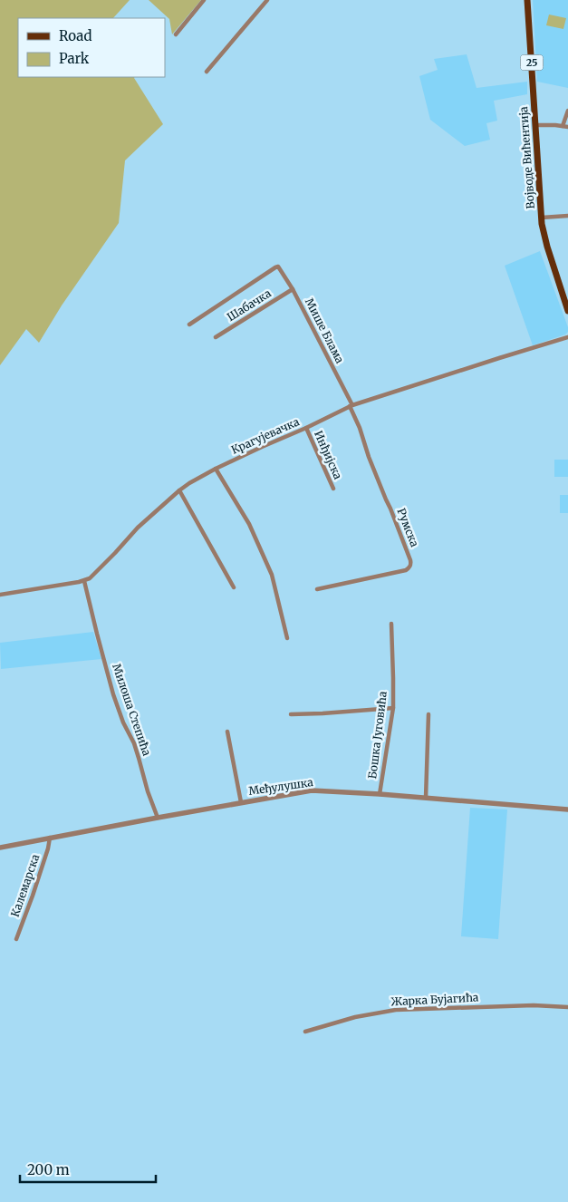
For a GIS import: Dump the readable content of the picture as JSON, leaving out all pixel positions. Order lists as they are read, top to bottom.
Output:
{
  "streets": {
    "main road": ["25", "Војводе Вићентија"],
    "street": [
      "Шабачка",
      "Мише Блама",
      "Крагујевачка",
      "Инђијска",
      "Румска",
      "Милоша Степића",
      "Бошка Југовића",
      "Међулушка",
      "Калемарска",
      "Жарка Бујагића"
    ]
  },
  "crossings": [
    ["Шабачка", "Мише Блама"],
    ["Мише Блама", "Крагујевачка"],
    ["Мише Блама", "Румска"],
    ["Крагујевачка", "Инђијска"],
    ["Крагујевачка", "Румска"],
    ["Крагујевачка", "Милоша Степића"],
    ["Милоша Степића", "Међулушка"],
    ["Бошка Југовића", "Међулушка"],
    ["Међулушка", "Калемарска"]
  ],
  "legend": ["Road", "Park"],
  "scale_bar": "200 m"
}
